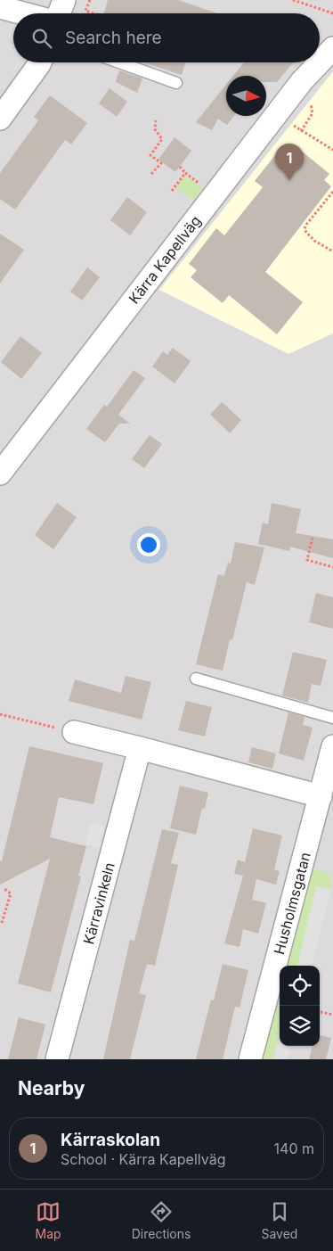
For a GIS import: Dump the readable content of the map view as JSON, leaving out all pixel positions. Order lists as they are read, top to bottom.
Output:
{
  "streets": {
    "street": ["Kärra Kapellväg", "Kärravinkeln", "Husholmsgatan"]
  },
  "north": "right",
  "page": {
    "search": "Search here",
    "pins": "1",
    "heading": "Nearby",
    "list": [
      {
        "mark": "1",
        "name": "Kärraskolan",
        "note": "School · Kärra Kapellväg",
        "value": "140 m"
      }
    ],
    "nav": ["Map", "Directions", "Saved"]
  }
}
